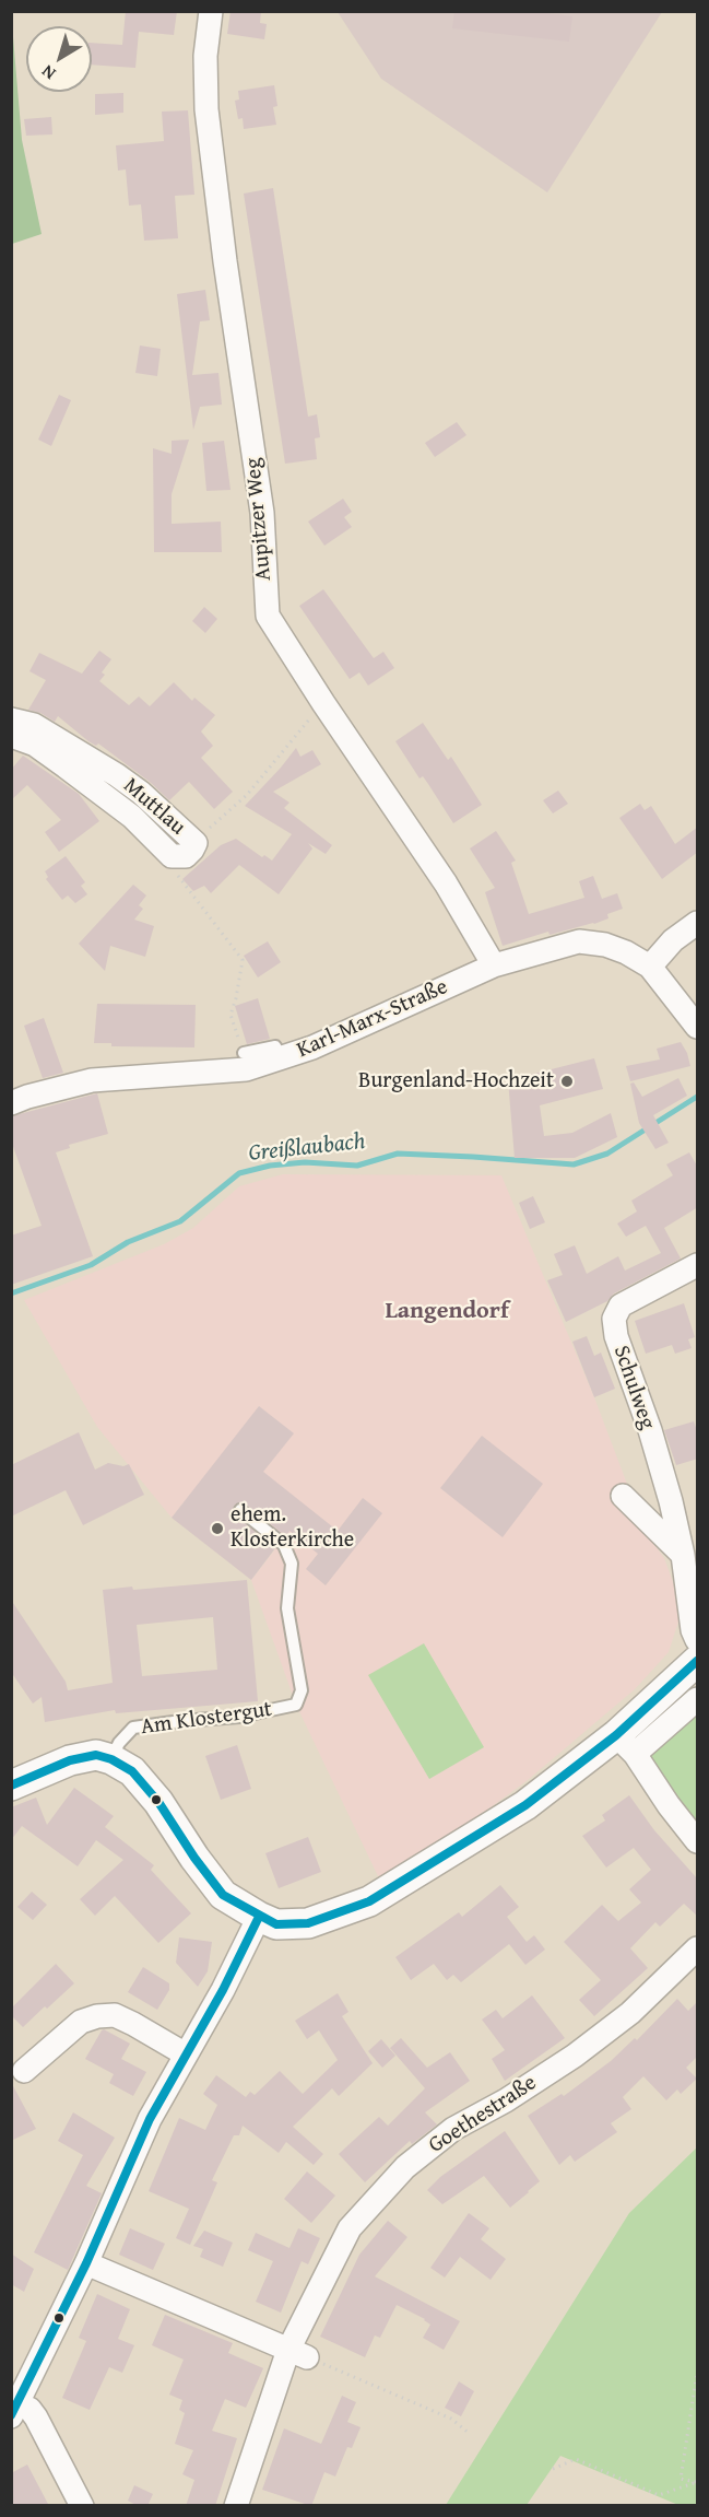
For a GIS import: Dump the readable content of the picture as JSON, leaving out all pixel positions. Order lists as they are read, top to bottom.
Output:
{
  "streets": {
    "street": [
      "Aupitzer Weg",
      "Muttlau",
      "Karl-Marx-Straße",
      "Schulweg",
      "Goethestraße"
    ],
    "lane": ["Am Klostergut"]
  },
  "crossings": [
    ["Aupitzer Weg", "Karl-Marx-Straße"]
  ],
  "districts": ["Langendorf"],
  "water": ["Greißlaubach"],
  "places": ["Burgenland-Hochzeit", "ehem. Klosterkirche"],
  "north": "bottom left"
}
